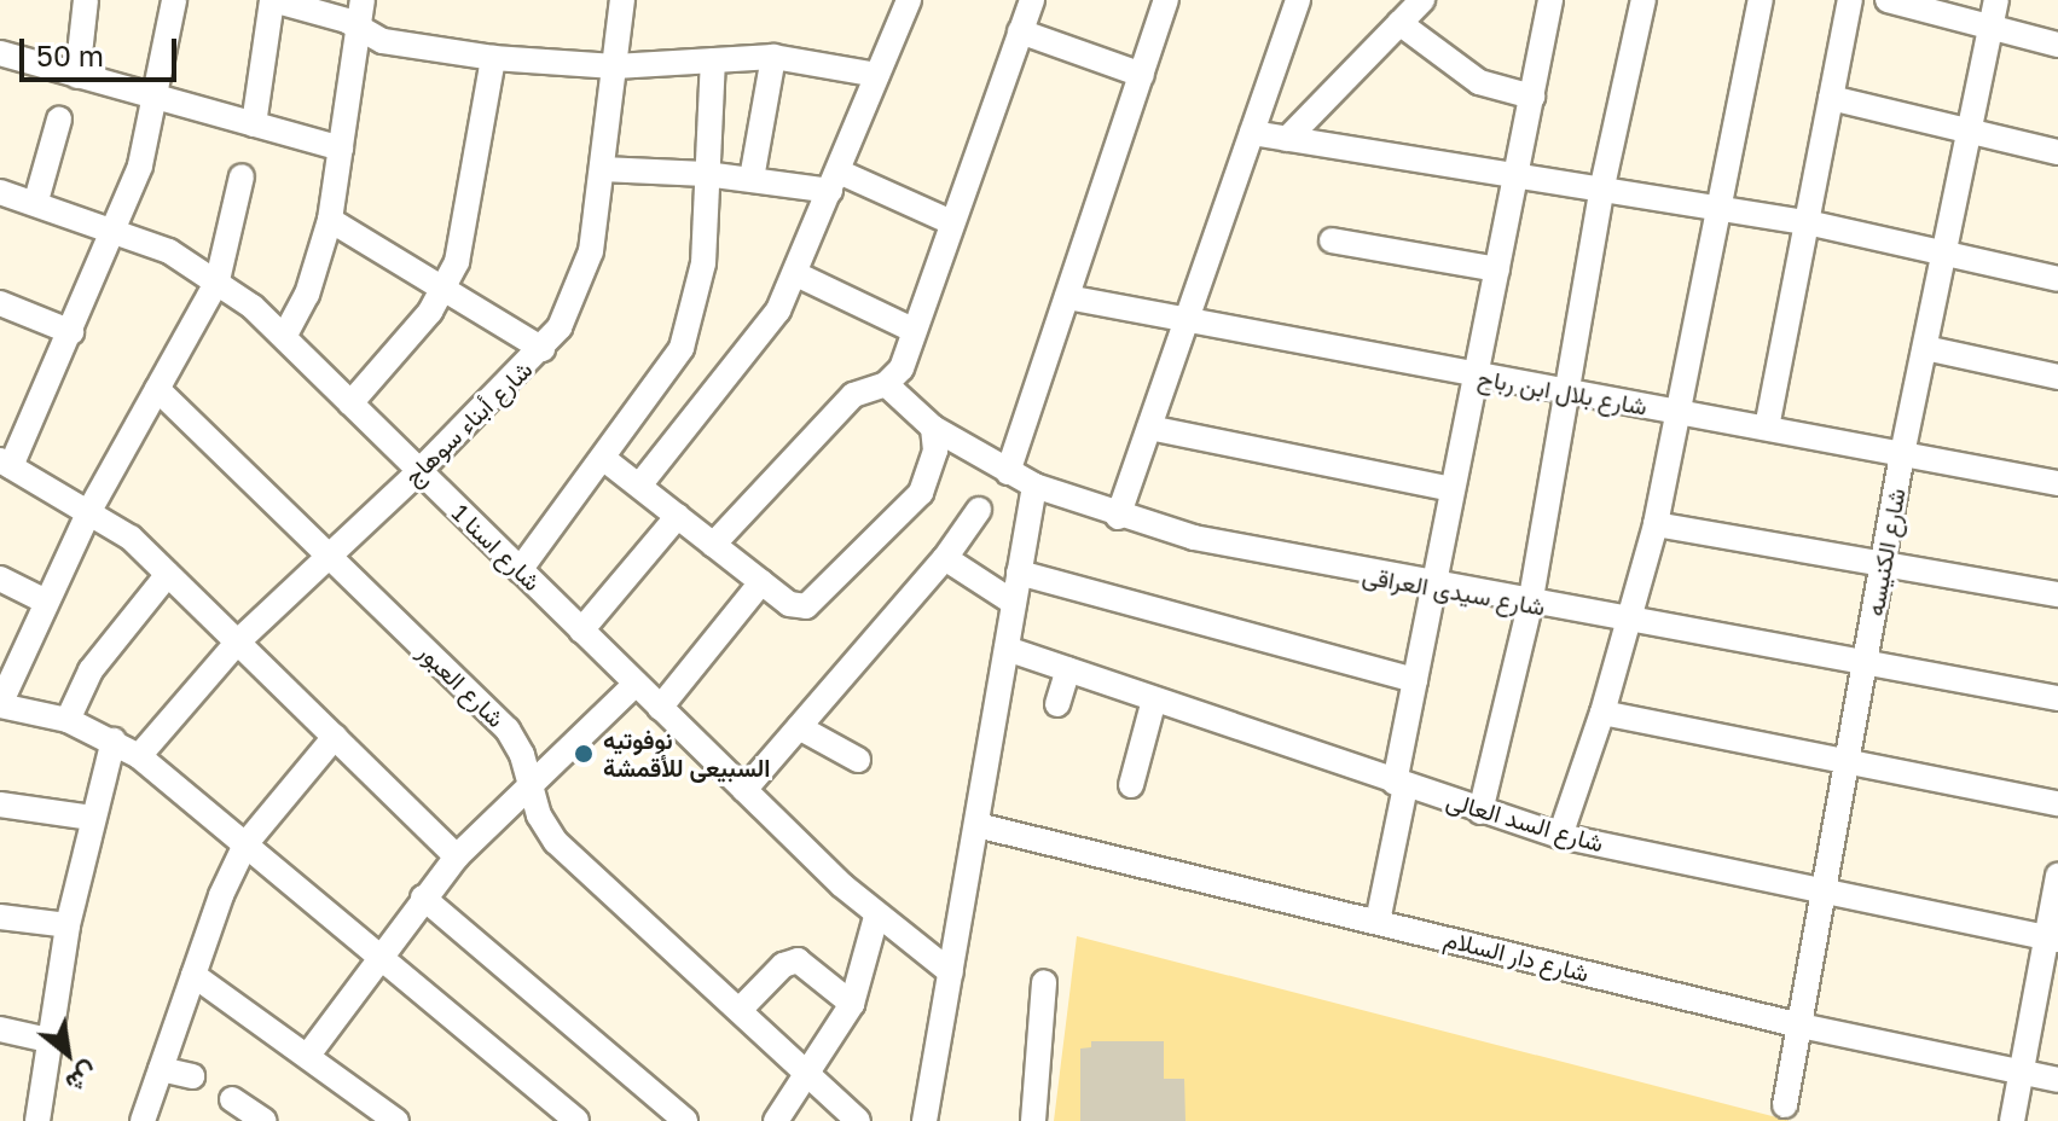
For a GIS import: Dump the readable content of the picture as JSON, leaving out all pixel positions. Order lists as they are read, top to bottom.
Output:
{
  "streets": {
    "street": [
      "شارع بلال ابن رباح",
      "شارع أبناء سوهاج",
      "شارع اسنا 1",
      "شارع الكنيسه",
      "شارع سيدى العراقى",
      "شارع العبور",
      "شارع السد العالى",
      "شارع دار السلام"
    ]
  },
  "crossings": [
    ["شارع بلال ابن رباح", "شارع الكنيسه"],
    ["شارع أبناء سوهاج", "شارع اسنا 1"],
    ["شارع أبناء سوهاج", "شارع العبور"],
    ["شارع الكنيسه", "شارع سيدى العراقى"],
    ["شارع الكنيسه", "شارع السد العالى"],
    ["شارع الكنيسه", "شارع دار السلام"]
  ],
  "places": ["نوفوتيه السبيعى للأقمشة"],
  "scale_bar": "50 m",
  "north": "bottom right"
}
